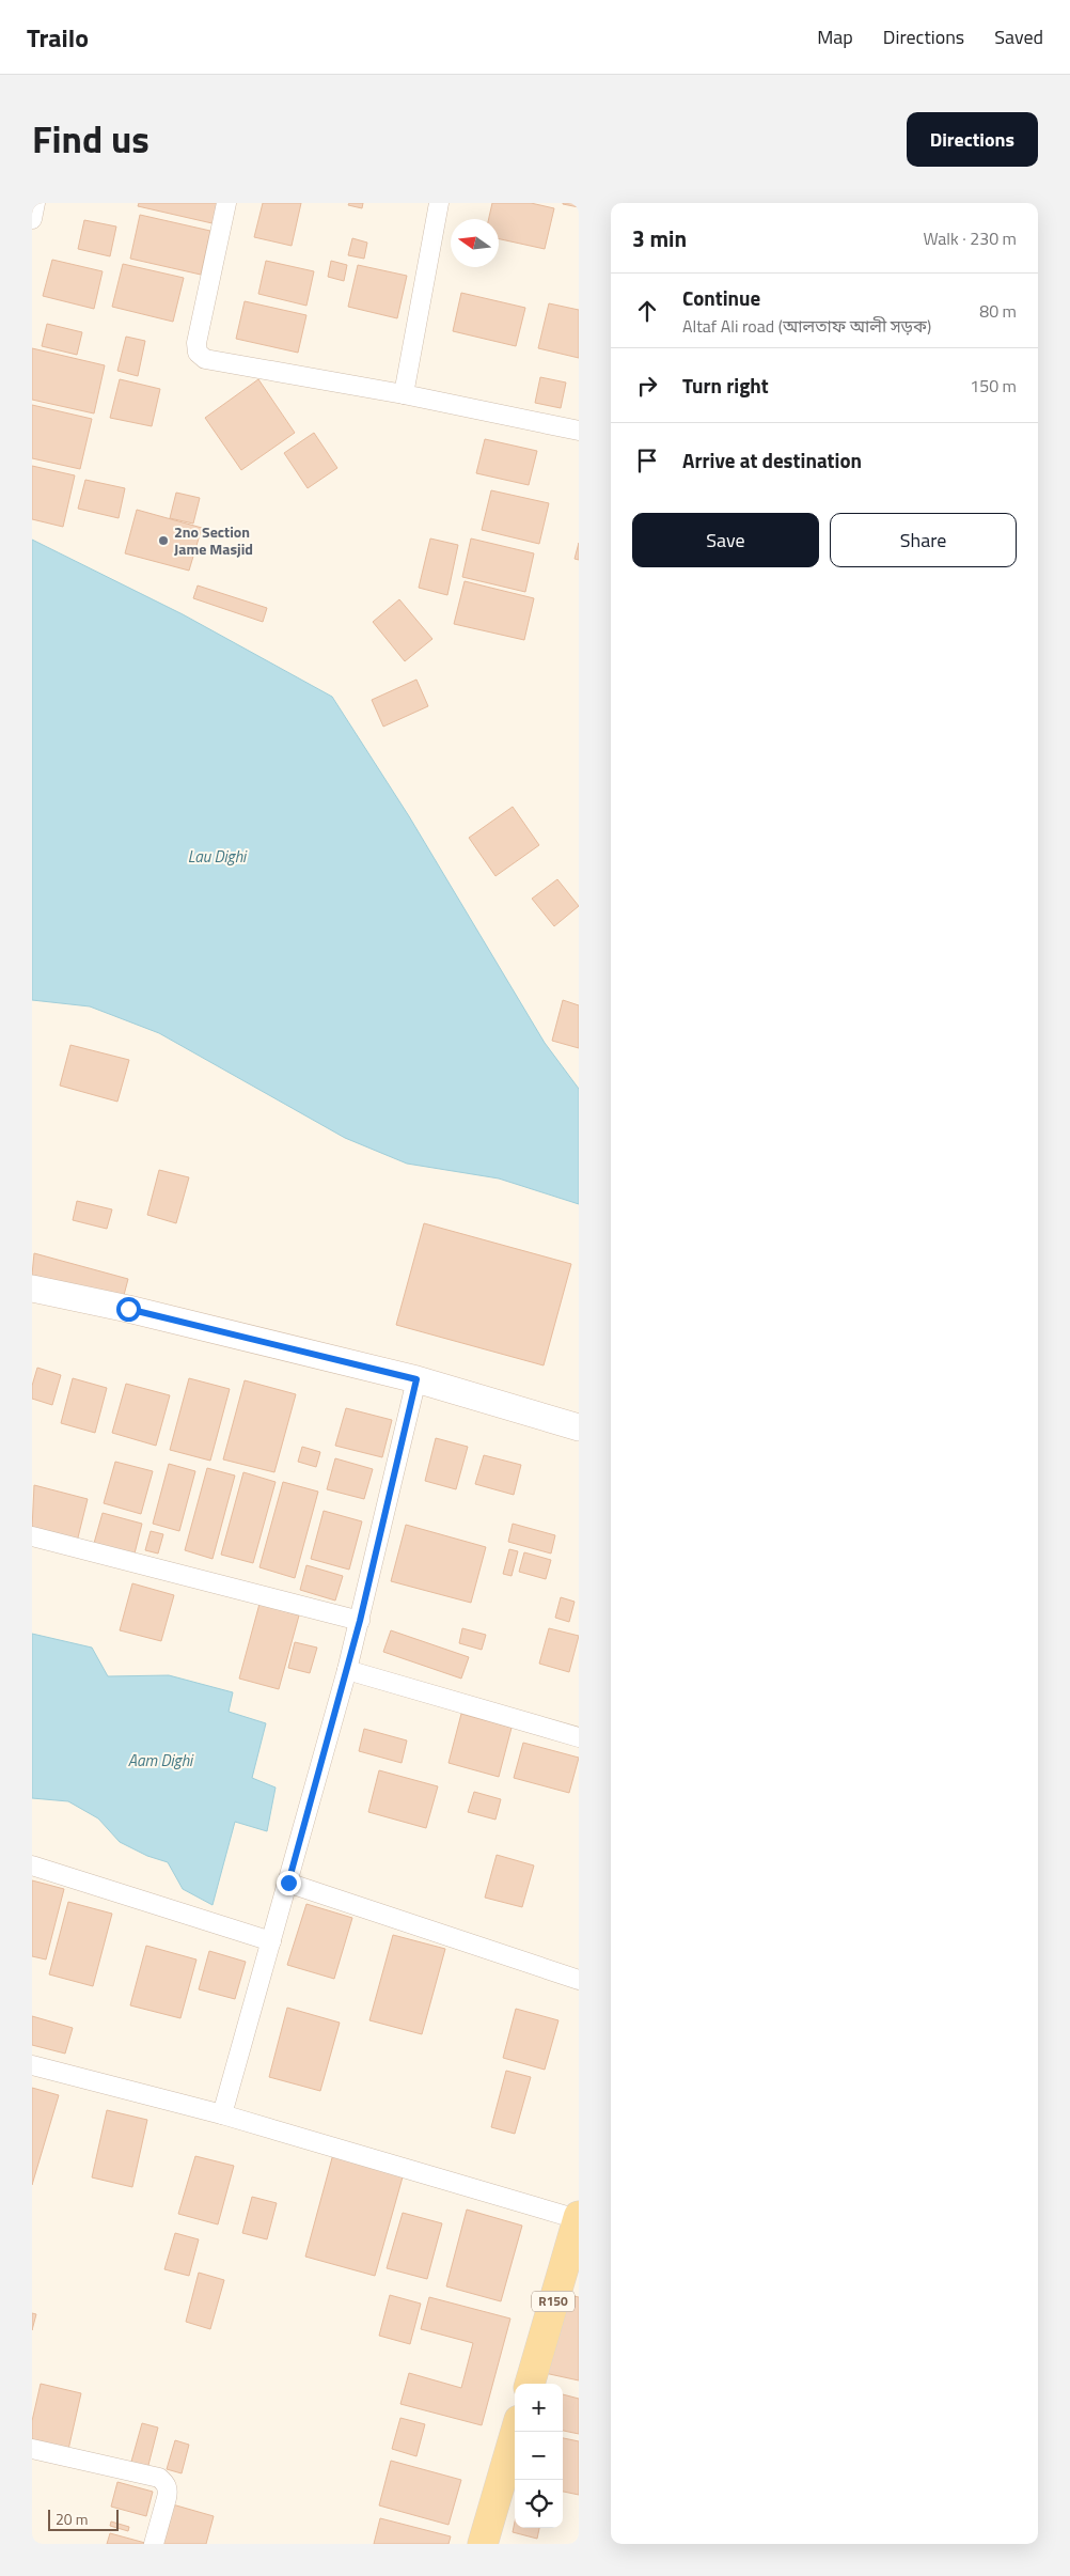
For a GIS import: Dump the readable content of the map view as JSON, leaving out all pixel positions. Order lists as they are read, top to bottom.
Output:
{
  "streets": {
    "main road": ["R150"]
  },
  "water": ["Lau Dighi", "Aam Dighi"],
  "places": ["2no Section Jame Masjid"],
  "scale_bar": "20 m",
  "north": "left",
  "page": {
    "header": "Trailo",
    "nav": ["Map", "Directions", "Saved"],
    "title": "Find us",
    "buttons": [
      "Directions",
      ["Save", "Share"]
    ],
    "heading": ["3 min", "Walk · 230 m"],
    "list": [
      ["Continue", "Altaf Ali road (আলতাফ আলী সড়ক)", "80 m"],
      ["Turn right", "150 m"],
      "Arrive at destination"
    ],
    "map_buttons": ["+", "−"],
    "scale": "20 m"
  }
}
